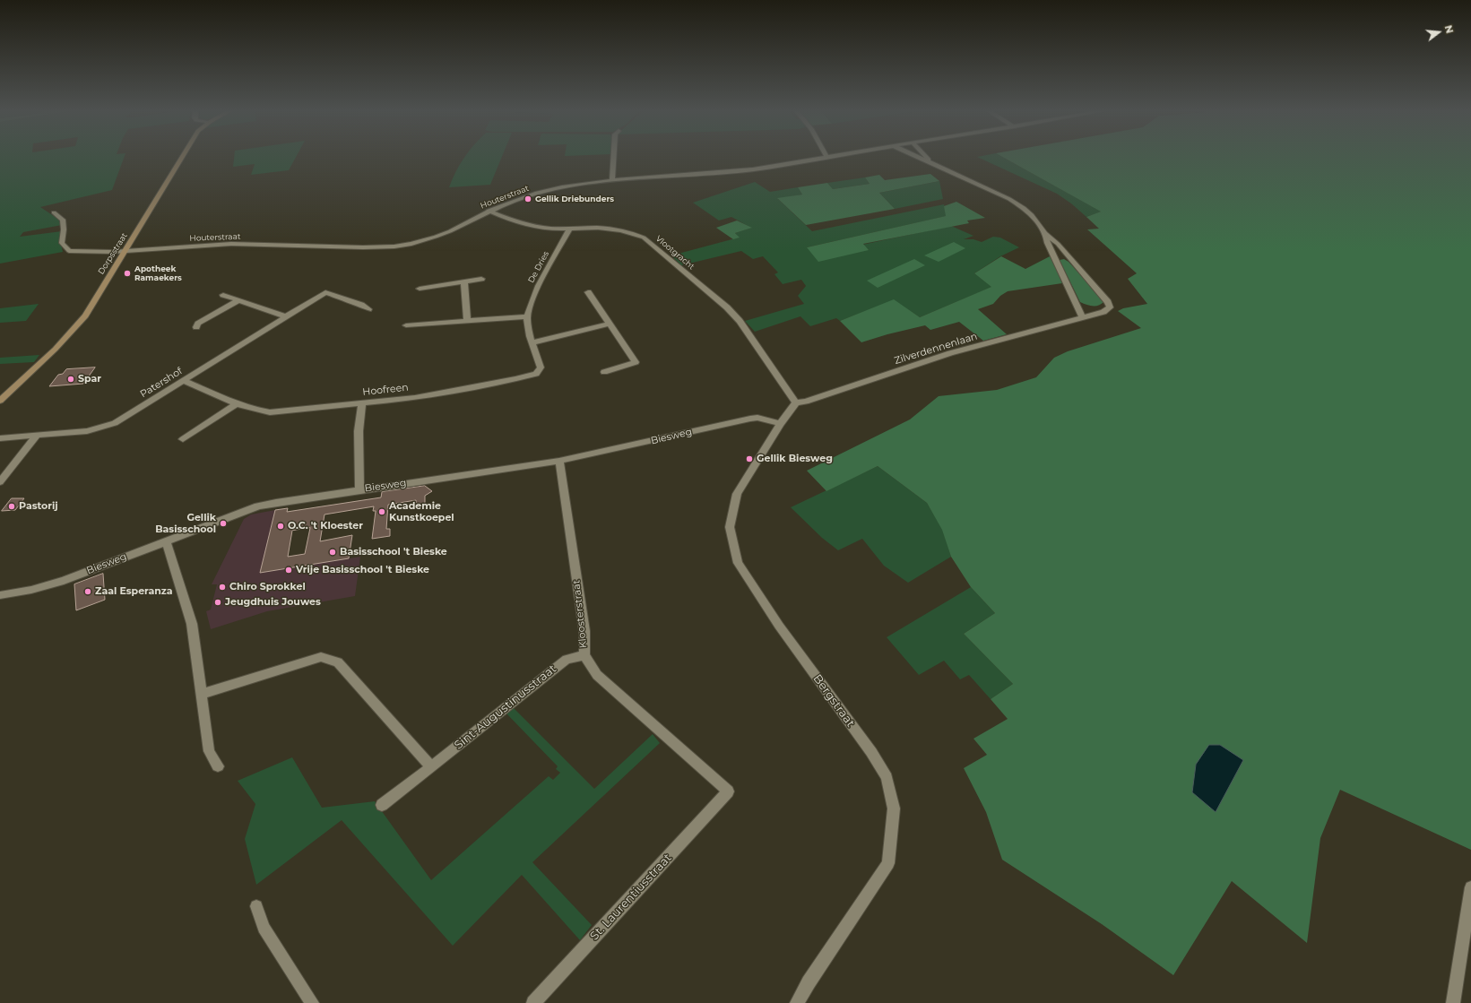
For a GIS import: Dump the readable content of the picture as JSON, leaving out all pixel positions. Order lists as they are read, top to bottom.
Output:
{
  "streets": {
    "street": [
      "Houterstraat",
      "Vlootgracht",
      "Dorpsstraat",
      "De Dries",
      "Zilverdennenlaan",
      "Patershof",
      "Hoofreen",
      "Biesweg",
      "Kloosterstraat",
      "Bergstraat",
      "Sint-Augustinusstraat",
      "St. Laurentiusstraat"
    ]
  },
  "crossings": [
    ["Houterstraat", "Vlootgracht"],
    ["Houterstraat", "Dorpsstraat"],
    ["Vlootgracht", "De Dries"],
    ["Vlootgracht", "Zilverdennenlaan"],
    ["Vlootgracht", "Bergstraat"],
    ["De Dries", "Hoofreen"],
    ["Zilverdennenlaan", "Bergstraat"],
    ["Patershof", "Hoofreen"],
    ["Biesweg", "Kloosterstraat"],
    ["Biesweg", "Bergstraat"],
    ["Kloosterstraat", "Sint-Augustinusstraat"],
    ["Kloosterstraat", "St. Laurentiusstraat"]
  ],
  "places": [
    "Gellik Driebunders",
    "Apotheek Ramaekers",
    "Spar",
    "Gellik Biesweg",
    "Pastorij",
    "Academie Kunstkoepel",
    "Gellik Basisschool",
    "O.C. 't Kloester",
    "Basisschool 't Bieske",
    "Vrije Basisschool 't Bieske",
    "Chiro Sprokkel",
    "Zaal Esperanza",
    "Jeugdhuis Jouwes"
  ],
  "north": "right"
}
